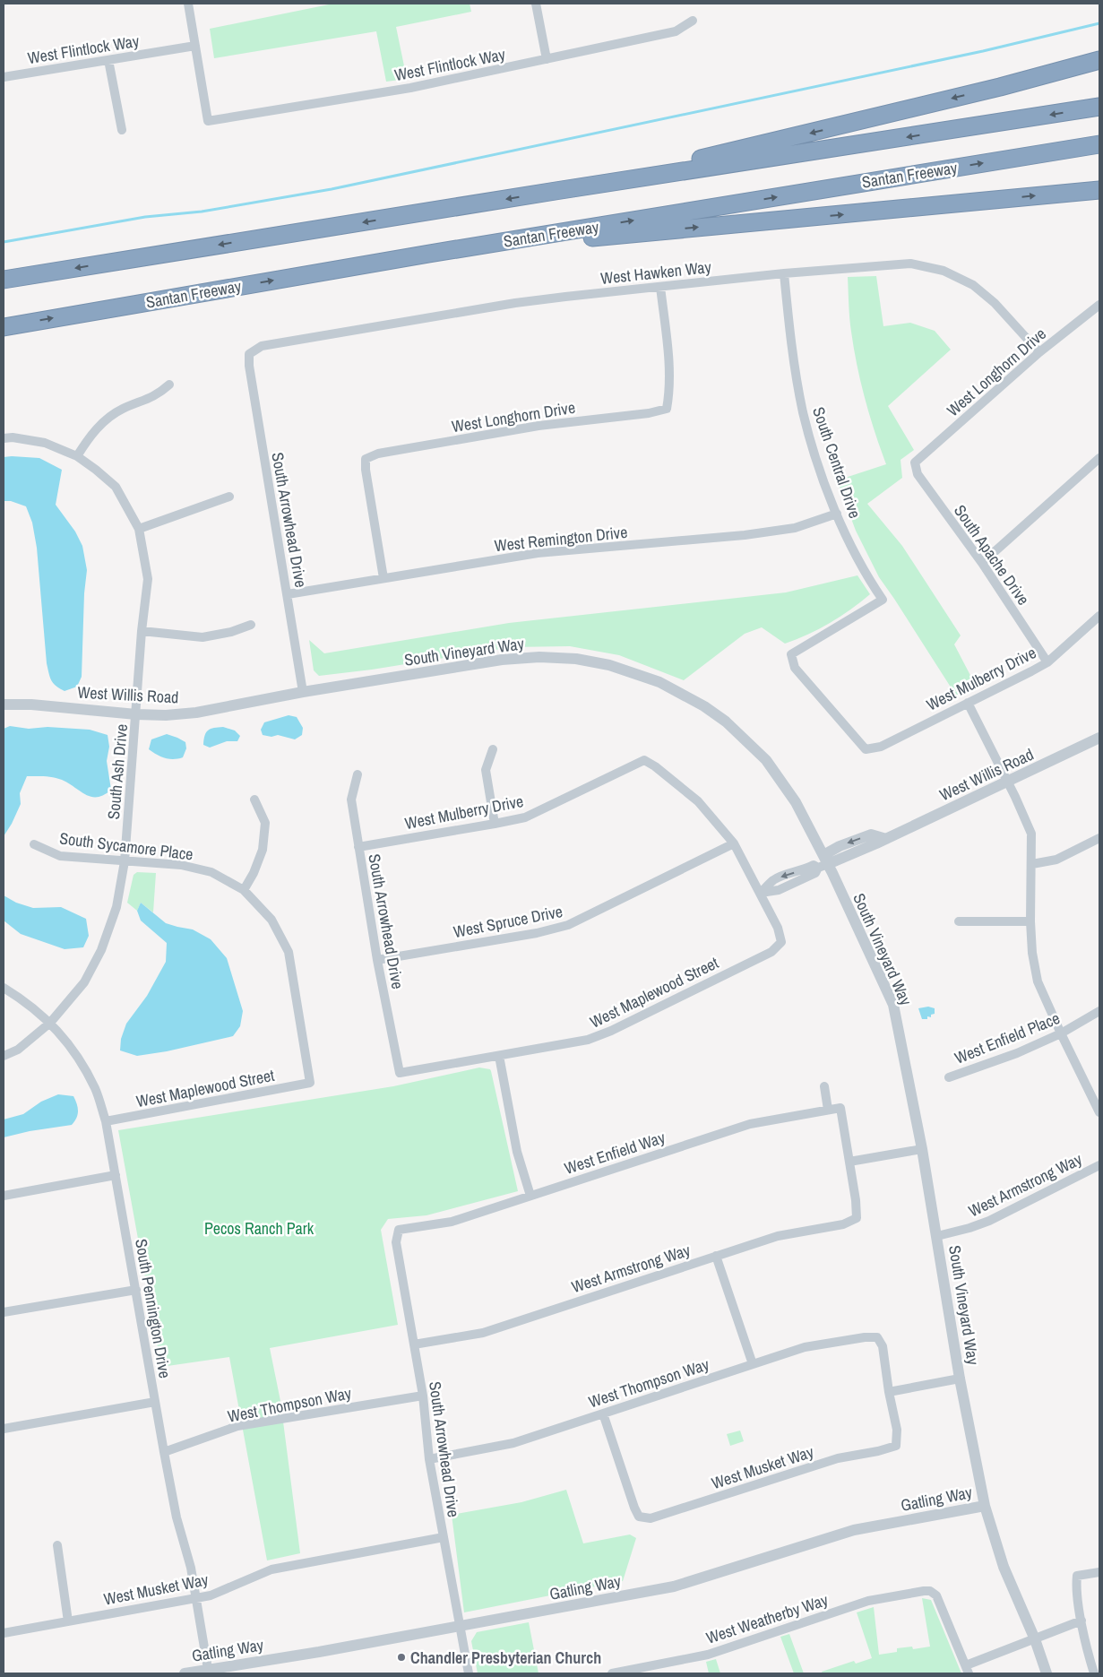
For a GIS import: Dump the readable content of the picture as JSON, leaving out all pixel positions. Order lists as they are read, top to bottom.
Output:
{
  "streets": {
    "highway": ["Santan Freeway"],
    "street": [
      "West Flintlock Way",
      "West Hawken Way",
      "West Longhorn Drive",
      "South Central Drive",
      "South Arrowhead Drive",
      "West Remington Drive",
      "South Apache Drive",
      "South Vineyard Way",
      "West Mulberry Drive",
      "West Willis Road",
      "South Ash Drive",
      "South Sycamore Place",
      "West Spruce Drive",
      "West Maplewood Street",
      "West Enfield Place",
      "West Enfield Way",
      "West Armstrong Way",
      "South Pennington Drive",
      "West Thompson Way",
      "West Musket Way",
      "Gatling Way",
      "West Weatherby Way"
    ]
  },
  "crossings": [
    ["West Hawken Way", "West Longhorn Drive"],
    ["West Hawken Way", "South Central Drive"],
    ["West Hawken Way", "South Arrowhead Drive"],
    ["West Longhorn Drive", "West Remington Drive"],
    ["West Longhorn Drive", "South Apache Drive"],
    ["South Central Drive", "West Remington Drive"],
    ["South Central Drive", "West Mulberry Drive"],
    ["South Arrowhead Drive", "West Remington Drive"],
    ["South Arrowhead Drive", "South Vineyard Way"],
    ["South Arrowhead Drive", "West Mulberry Drive"],
    ["South Arrowhead Drive", "West Willis Road"],
    ["South Arrowhead Drive", "West Spruce Drive"],
    ["South Arrowhead Drive", "West Maplewood Street"],
    ["South Arrowhead Drive", "West Enfield Way"],
    ["South Arrowhead Drive", "West Armstrong Way"],
    ["South Arrowhead Drive", "West Thompson Way"],
    ["South Arrowhead Drive", "West Musket Way"],
    ["South Arrowhead Drive", "Gatling Way"],
    ["South Apache Drive", "West Mulberry Drive"],
    ["South Vineyard Way", "West Willis Road"],
    ["South Vineyard Way", "West Armstrong Way"],
    ["South Vineyard Way", "Gatling Way"],
    ["West Mulberry Drive", "West Spruce Drive"],
    ["West Willis Road", "South Ash Drive"],
    ["West Willis Road", "West Maplewood Street"],
    ["South Ash Drive", "South Sycamore Place"],
    ["South Ash Drive", "South Pennington Drive"],
    ["South Sycamore Place", "West Maplewood Street"],
    ["West Maplewood Street", "South Pennington Drive"],
    ["West Enfield Way", "West Armstrong Way"],
    ["South Pennington Drive", "West Thompson Way"],
    ["South Pennington Drive", "West Musket Way"],
    ["South Pennington Drive", "Gatling Way"],
    ["West Thompson Way", "West Musket Way"]
  ],
  "parks": ["Pecos Ranch Park"],
  "places": ["Chandler Presbyterian Church"]
}
